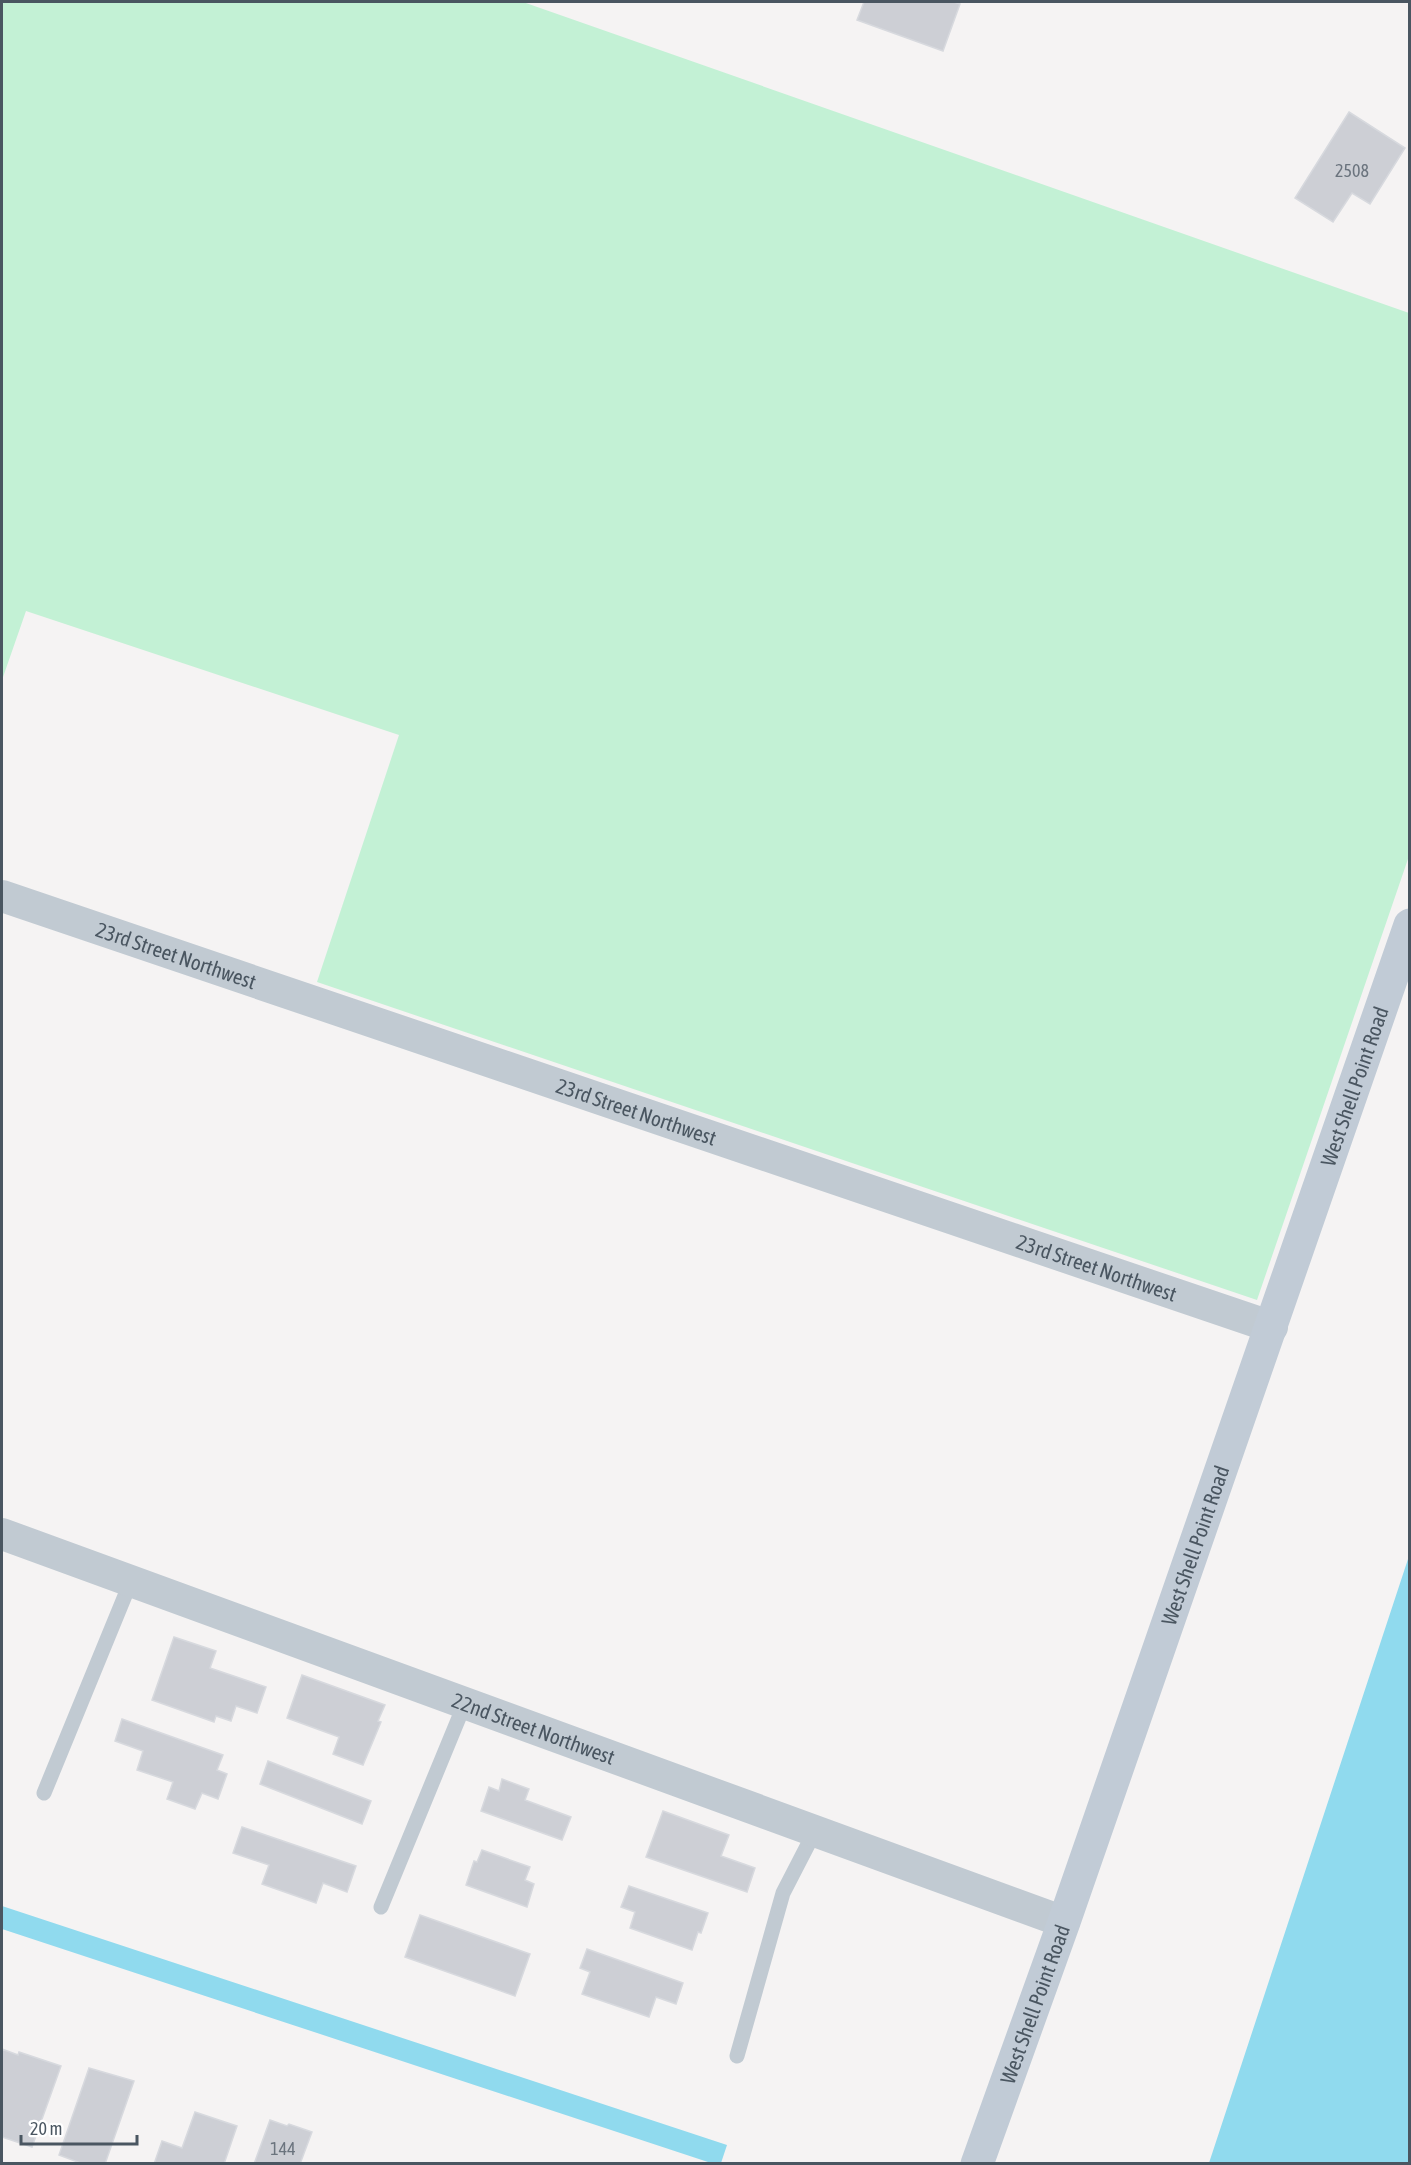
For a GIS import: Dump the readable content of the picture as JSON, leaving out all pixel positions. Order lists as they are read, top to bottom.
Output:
{
  "streets": {
    "street": ["23rd Street Northwest", "West Shell Point Road", "22nd Street Northwest"]
  },
  "crossings": [
    ["23rd Street Northwest", "West Shell Point Road"],
    ["West Shell Point Road", "22nd Street Northwest"]
  ],
  "house_numbers": ["2508", "144"],
  "scale_bar": "20 m"
}
